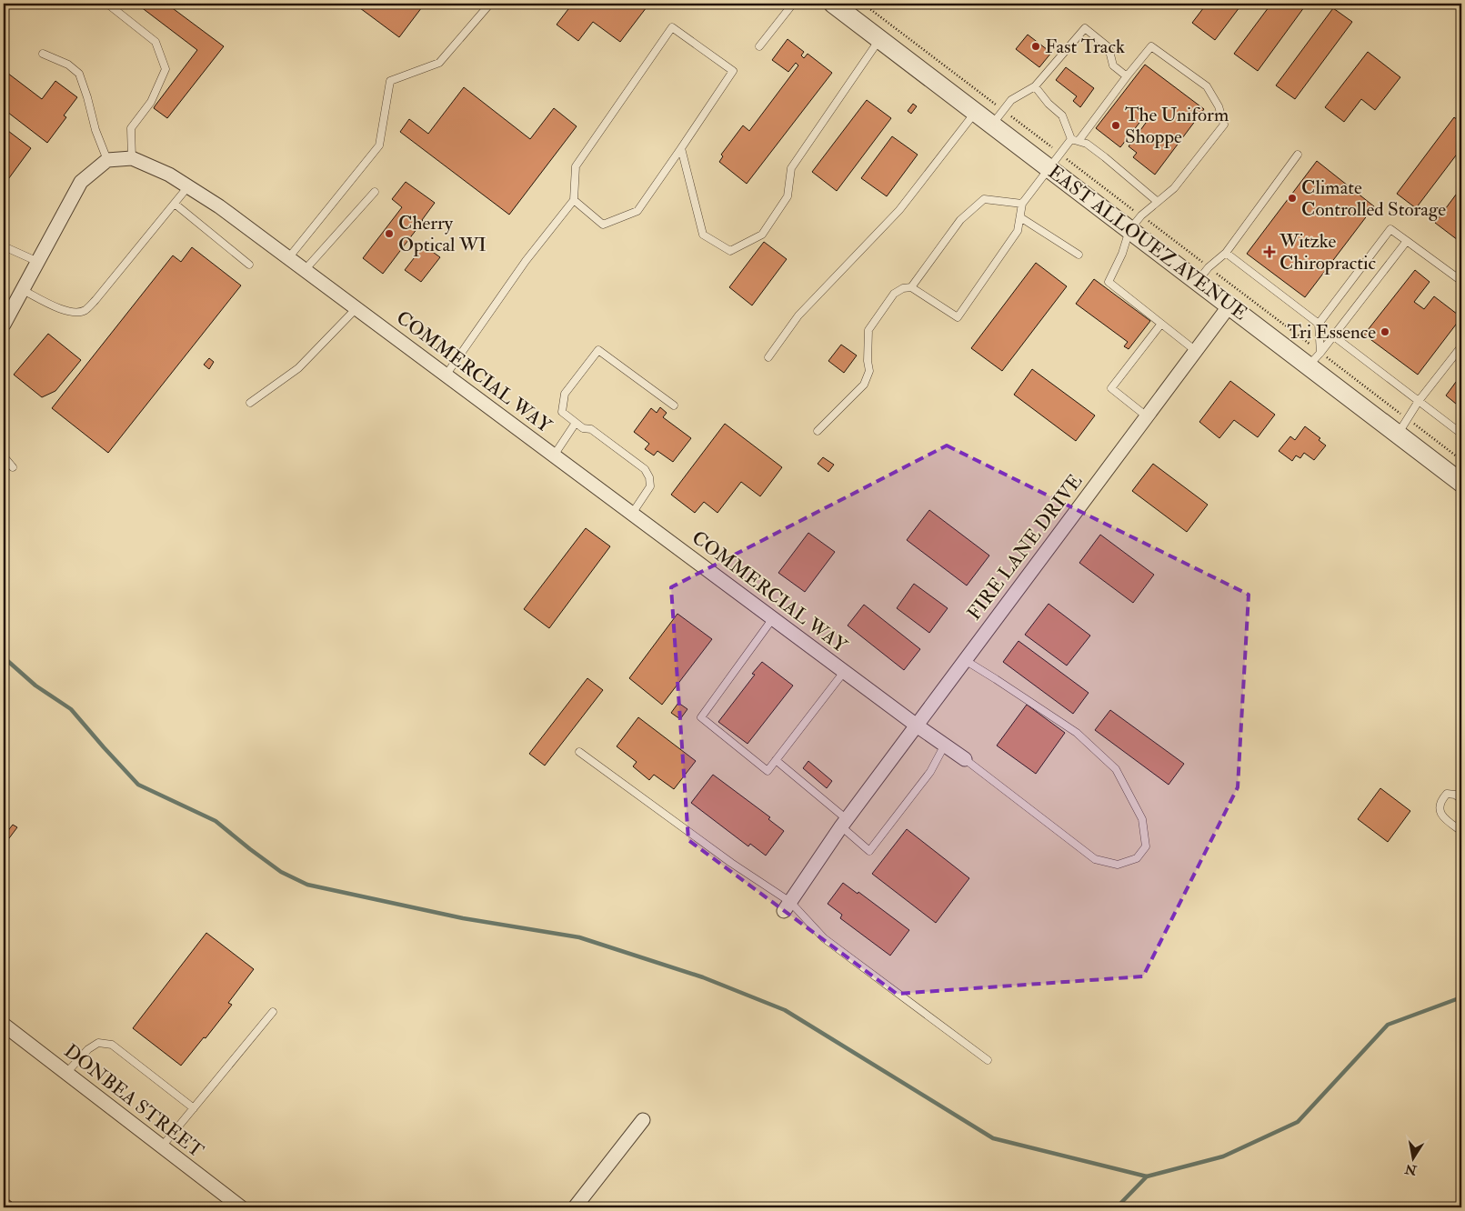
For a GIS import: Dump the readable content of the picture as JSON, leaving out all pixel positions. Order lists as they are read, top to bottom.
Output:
{
  "streets": {
    "street": [
      "EAST ALLOUEZ AVENUE",
      "COMMERCIAL WAY",
      "FIRE LANE DRIVE",
      "DONBEA STREET"
    ]
  },
  "crossings": [
    ["EAST ALLOUEZ AVENUE", "FIRE LANE DRIVE"],
    ["COMMERCIAL WAY", "FIRE LANE DRIVE"]
  ],
  "places": {
    "other": [
      "Fast Track",
      "The Uniform Shoppe",
      "Climate Controlled Storage",
      "Cherry Optical WI",
      "Tri Essence"
    ],
    "health": ["Witzke Chiropractic"]
  },
  "north": "bottom"
}
